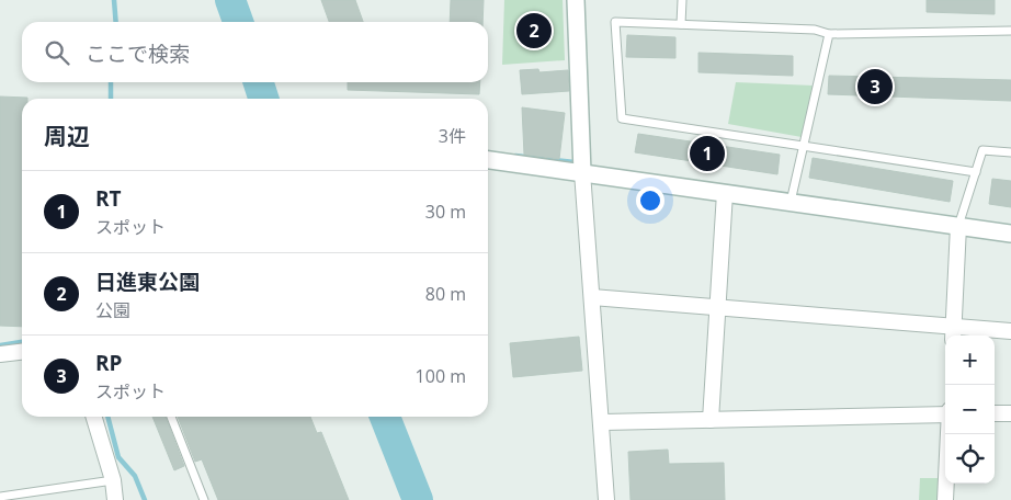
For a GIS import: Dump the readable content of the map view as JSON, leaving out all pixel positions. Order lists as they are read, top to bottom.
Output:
{
  "page": {
    "pins": ["2", "3", "1"],
    "search": "ここで検索",
    "heading": ["周辺", "3件"],
    "list": [
      {
        "mark": "1",
        "name": "RT",
        "note": "スポット",
        "value": "30 m"
      },
      {
        "mark": "2",
        "name": "日進東公園",
        "note": "公園",
        "value": "80 m"
      },
      {
        "mark": "3",
        "name": "RP",
        "note": "スポット",
        "value": "100 m"
      }
    ],
    "map_buttons": ["+", "−"]
  }
}
